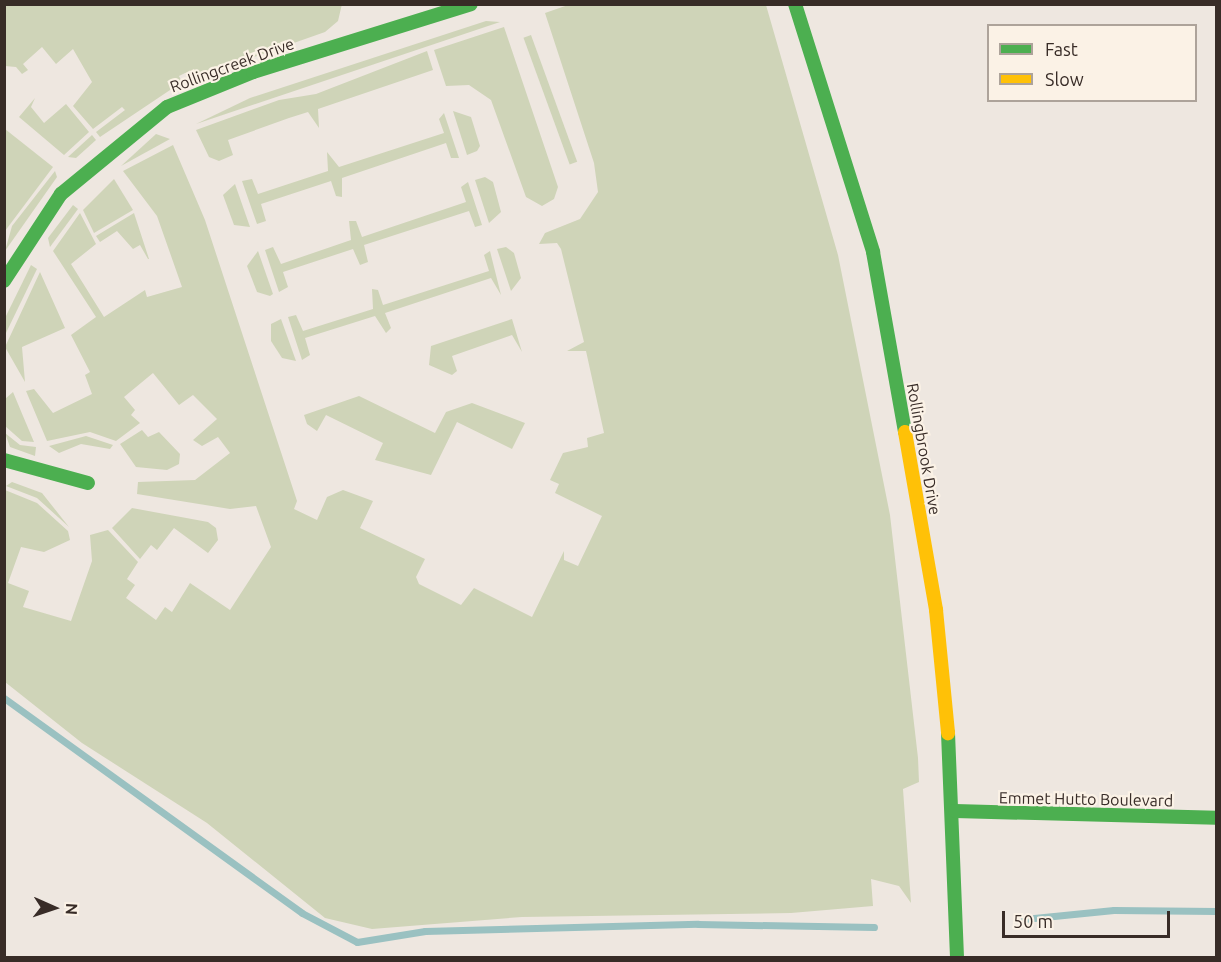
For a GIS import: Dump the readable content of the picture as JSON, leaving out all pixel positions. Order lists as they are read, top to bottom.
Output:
{
  "streets": {
    "main road": ["Rollingcreek Drive", "Rollingbrook Drive", "Emmet Hutto Boulevard"]
  },
  "crossings": [
    ["Rollingbrook Drive", "Emmet Hutto Boulevard"]
  ],
  "legend": ["Fast", "Slow"],
  "scale_bar": "50 m",
  "north": "right"
}
